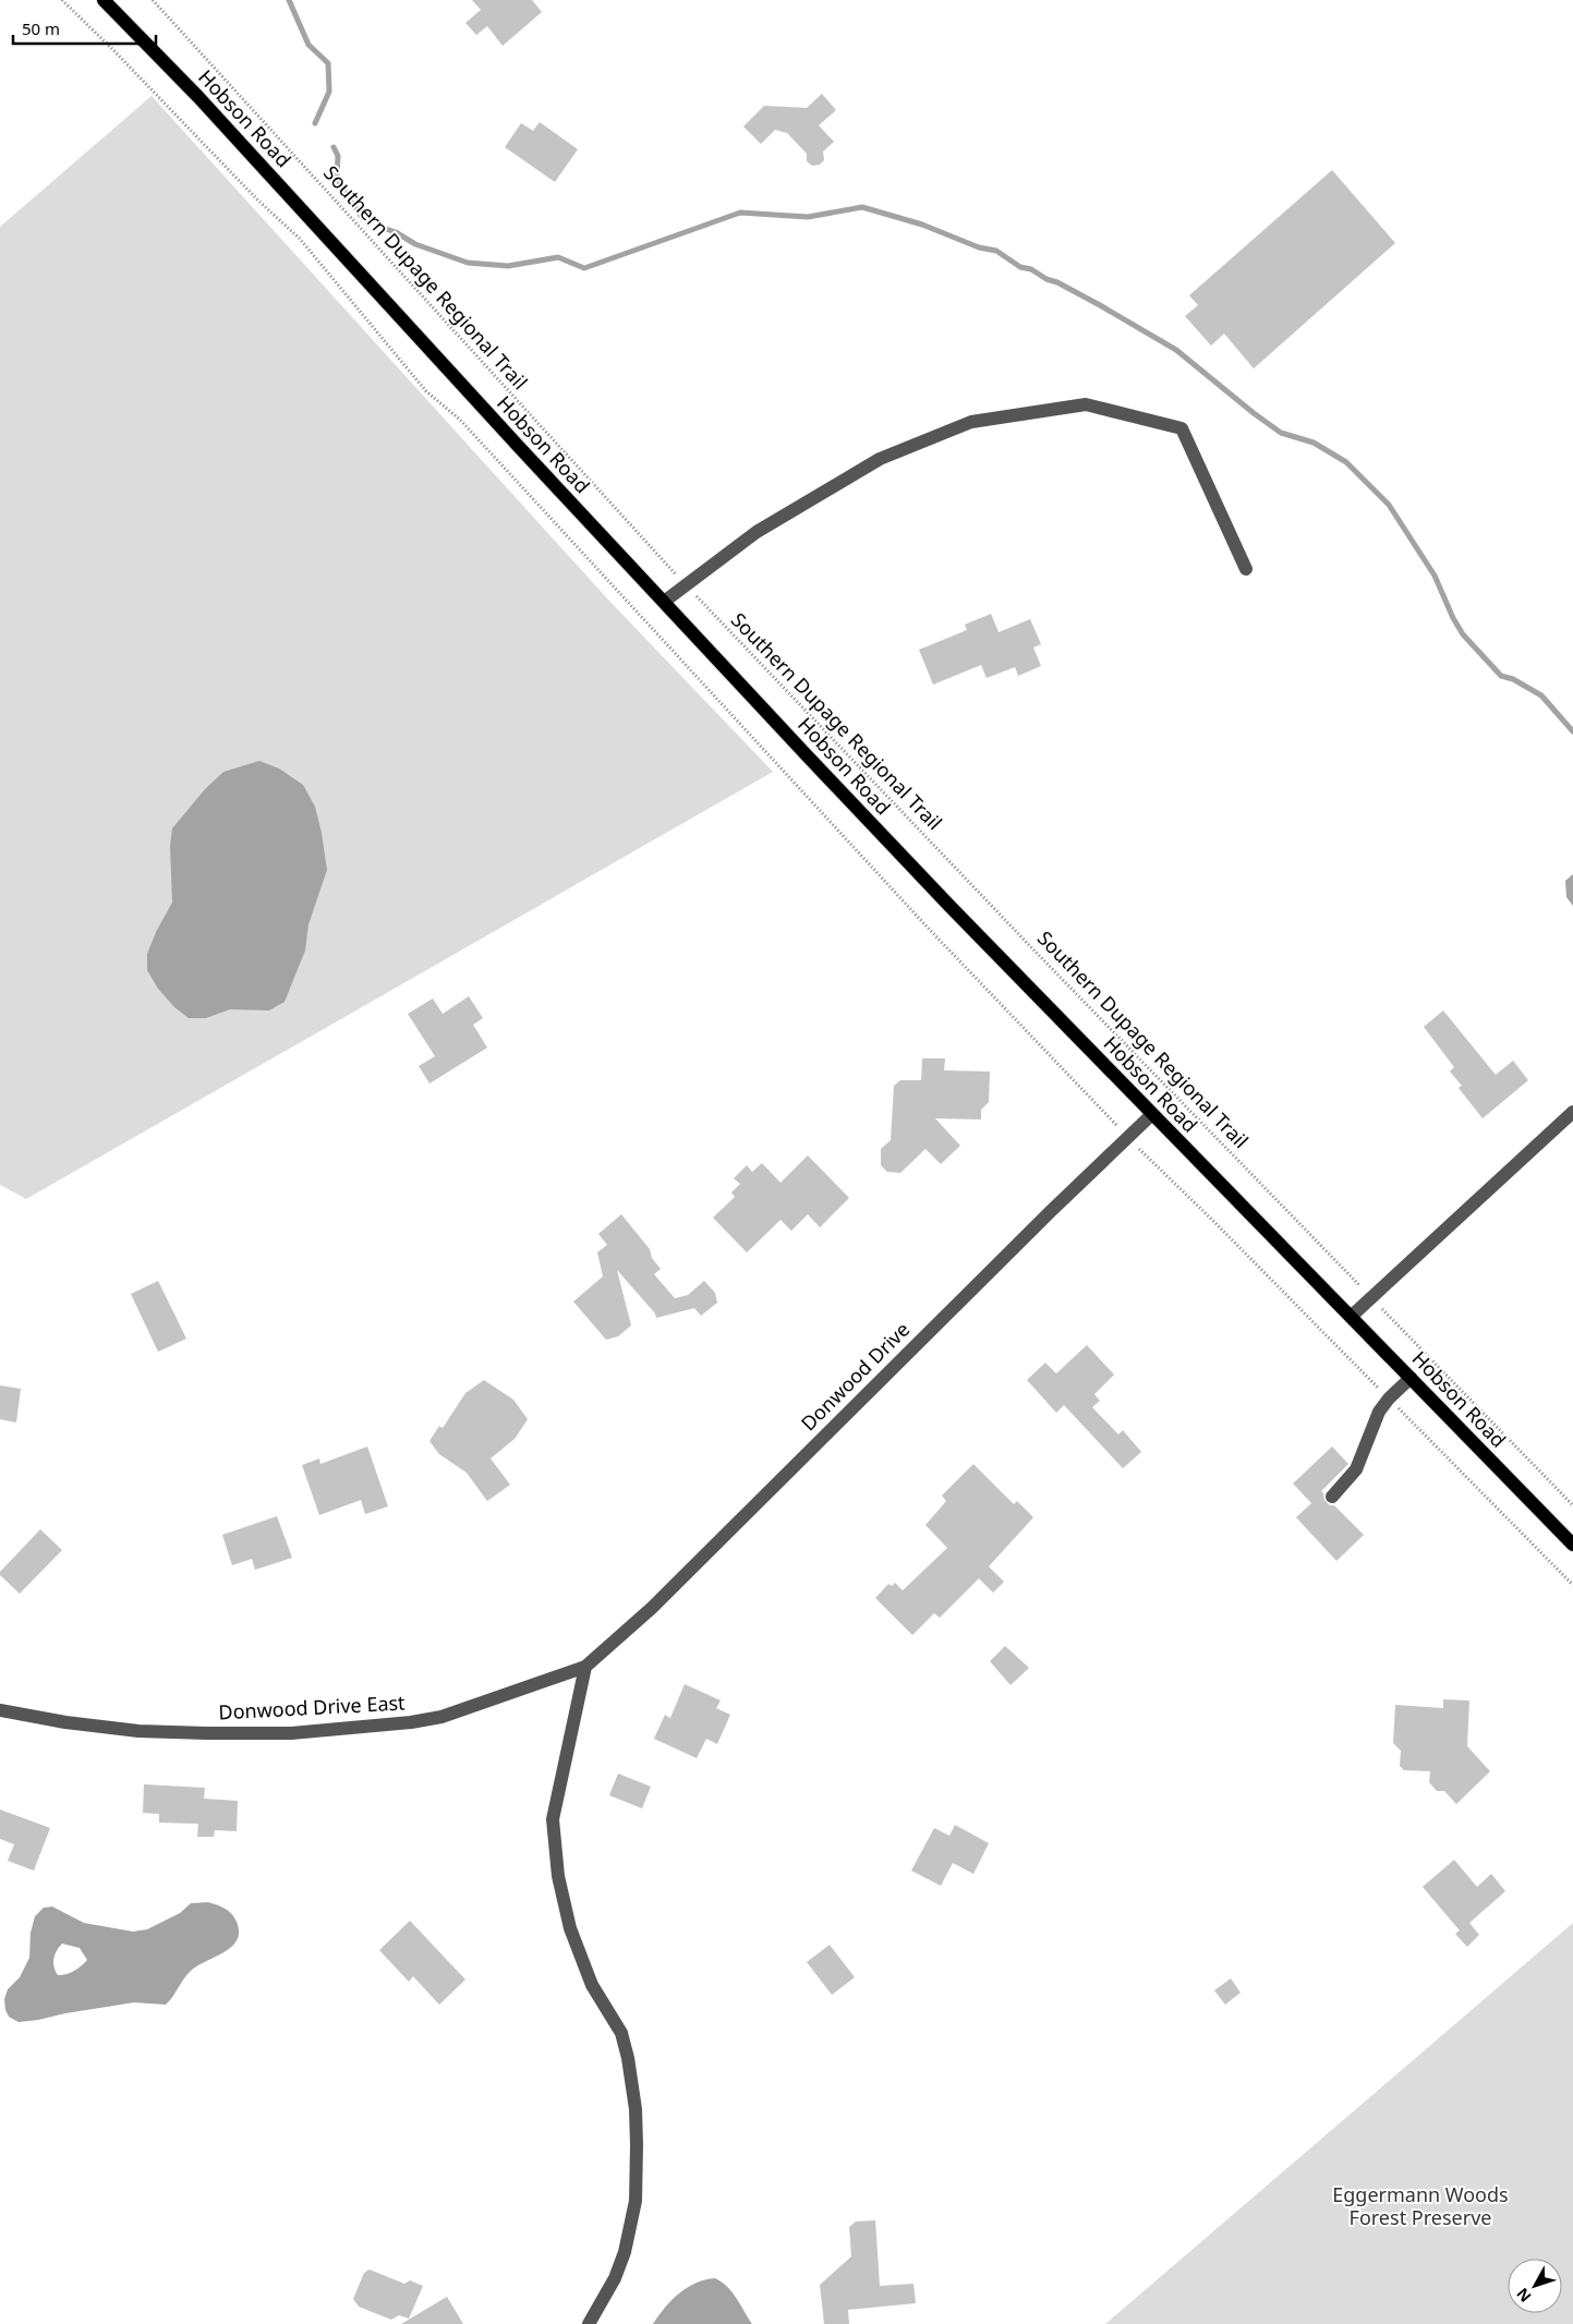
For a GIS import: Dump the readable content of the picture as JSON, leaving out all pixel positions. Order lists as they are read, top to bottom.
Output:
{
  "streets": {
    "main road": ["Hobson Road"],
    "street": ["Donwood Drive", "Donwood Drive East"],
    "path": ["Southern Dupage Regional Trail"]
  },
  "crossings": [
    ["Hobson Road", "Donwood Drive"],
    ["Donwood Drive", "Donwood Drive East"]
  ],
  "parks": ["Eggermann Woods Forest Preserve"],
  "scale_bar": "50 m",
  "north": "bottom left"
}
